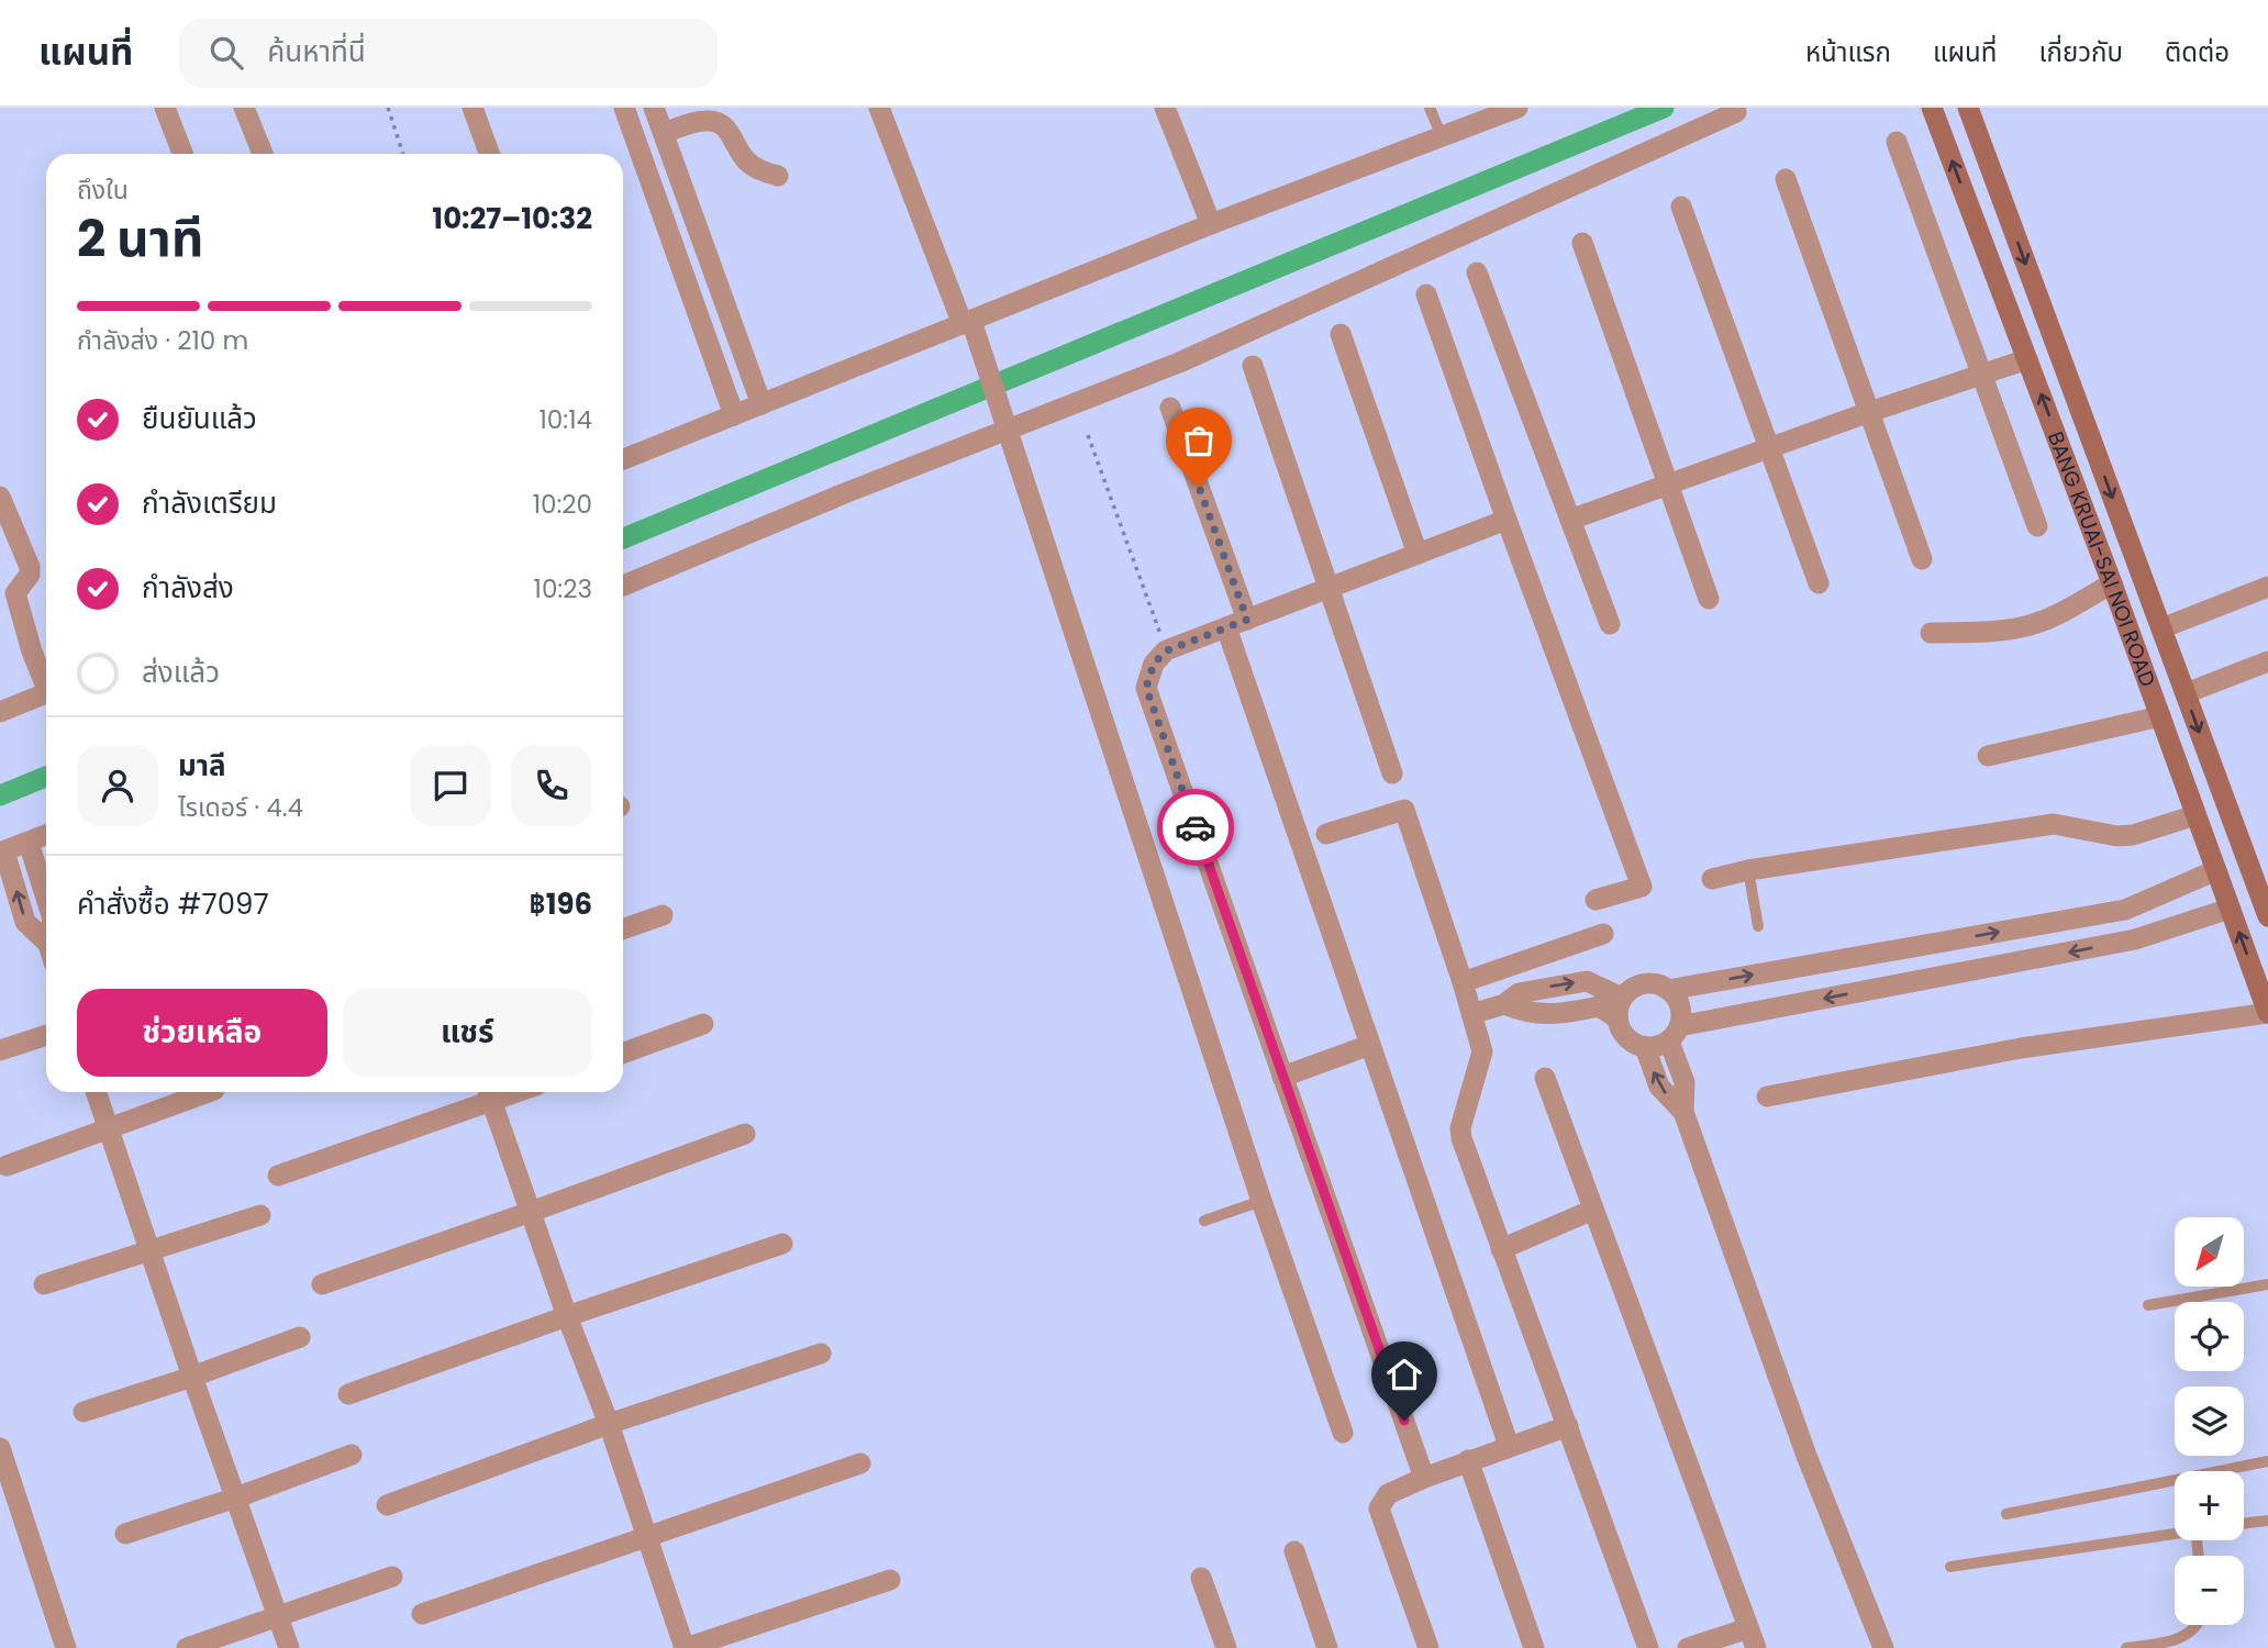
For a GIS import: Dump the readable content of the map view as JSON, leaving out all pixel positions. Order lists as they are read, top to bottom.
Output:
{
  "streets": {
    "main road": ["BANG KRUAI-SAI NOI ROAD"]
  },
  "north": "bottom left",
  "page": {
    "header": "แผนที่",
    "search": "ค้นหาที่นี่",
    "nav": [
      "หน้าแรก",
      "แผนที่",
      "เกี่ยวกับ",
      "ติดต่อ"
    ],
    "heading": ["2 นาที", "ถึงใน", "10:27–10:32"],
    "panel": [
      "มาลี",
      "ไรเดอร์ · 4.4",
      "คำสั่งซื้อ #7097",
      "฿196"
    ],
    "bar": "กำลังส่ง · 210 m",
    "list": [
      ["ยืนยันแล้ว", "10:14"],
      ["กำลังเตรียม", "10:20"],
      ["กำลังส่ง", "10:23"],
      "ส่งแล้ว"
    ],
    "buttons": ["ช่วยเหลือ", "แชร์"],
    "map_buttons": ["+", "−"]
  }
}
